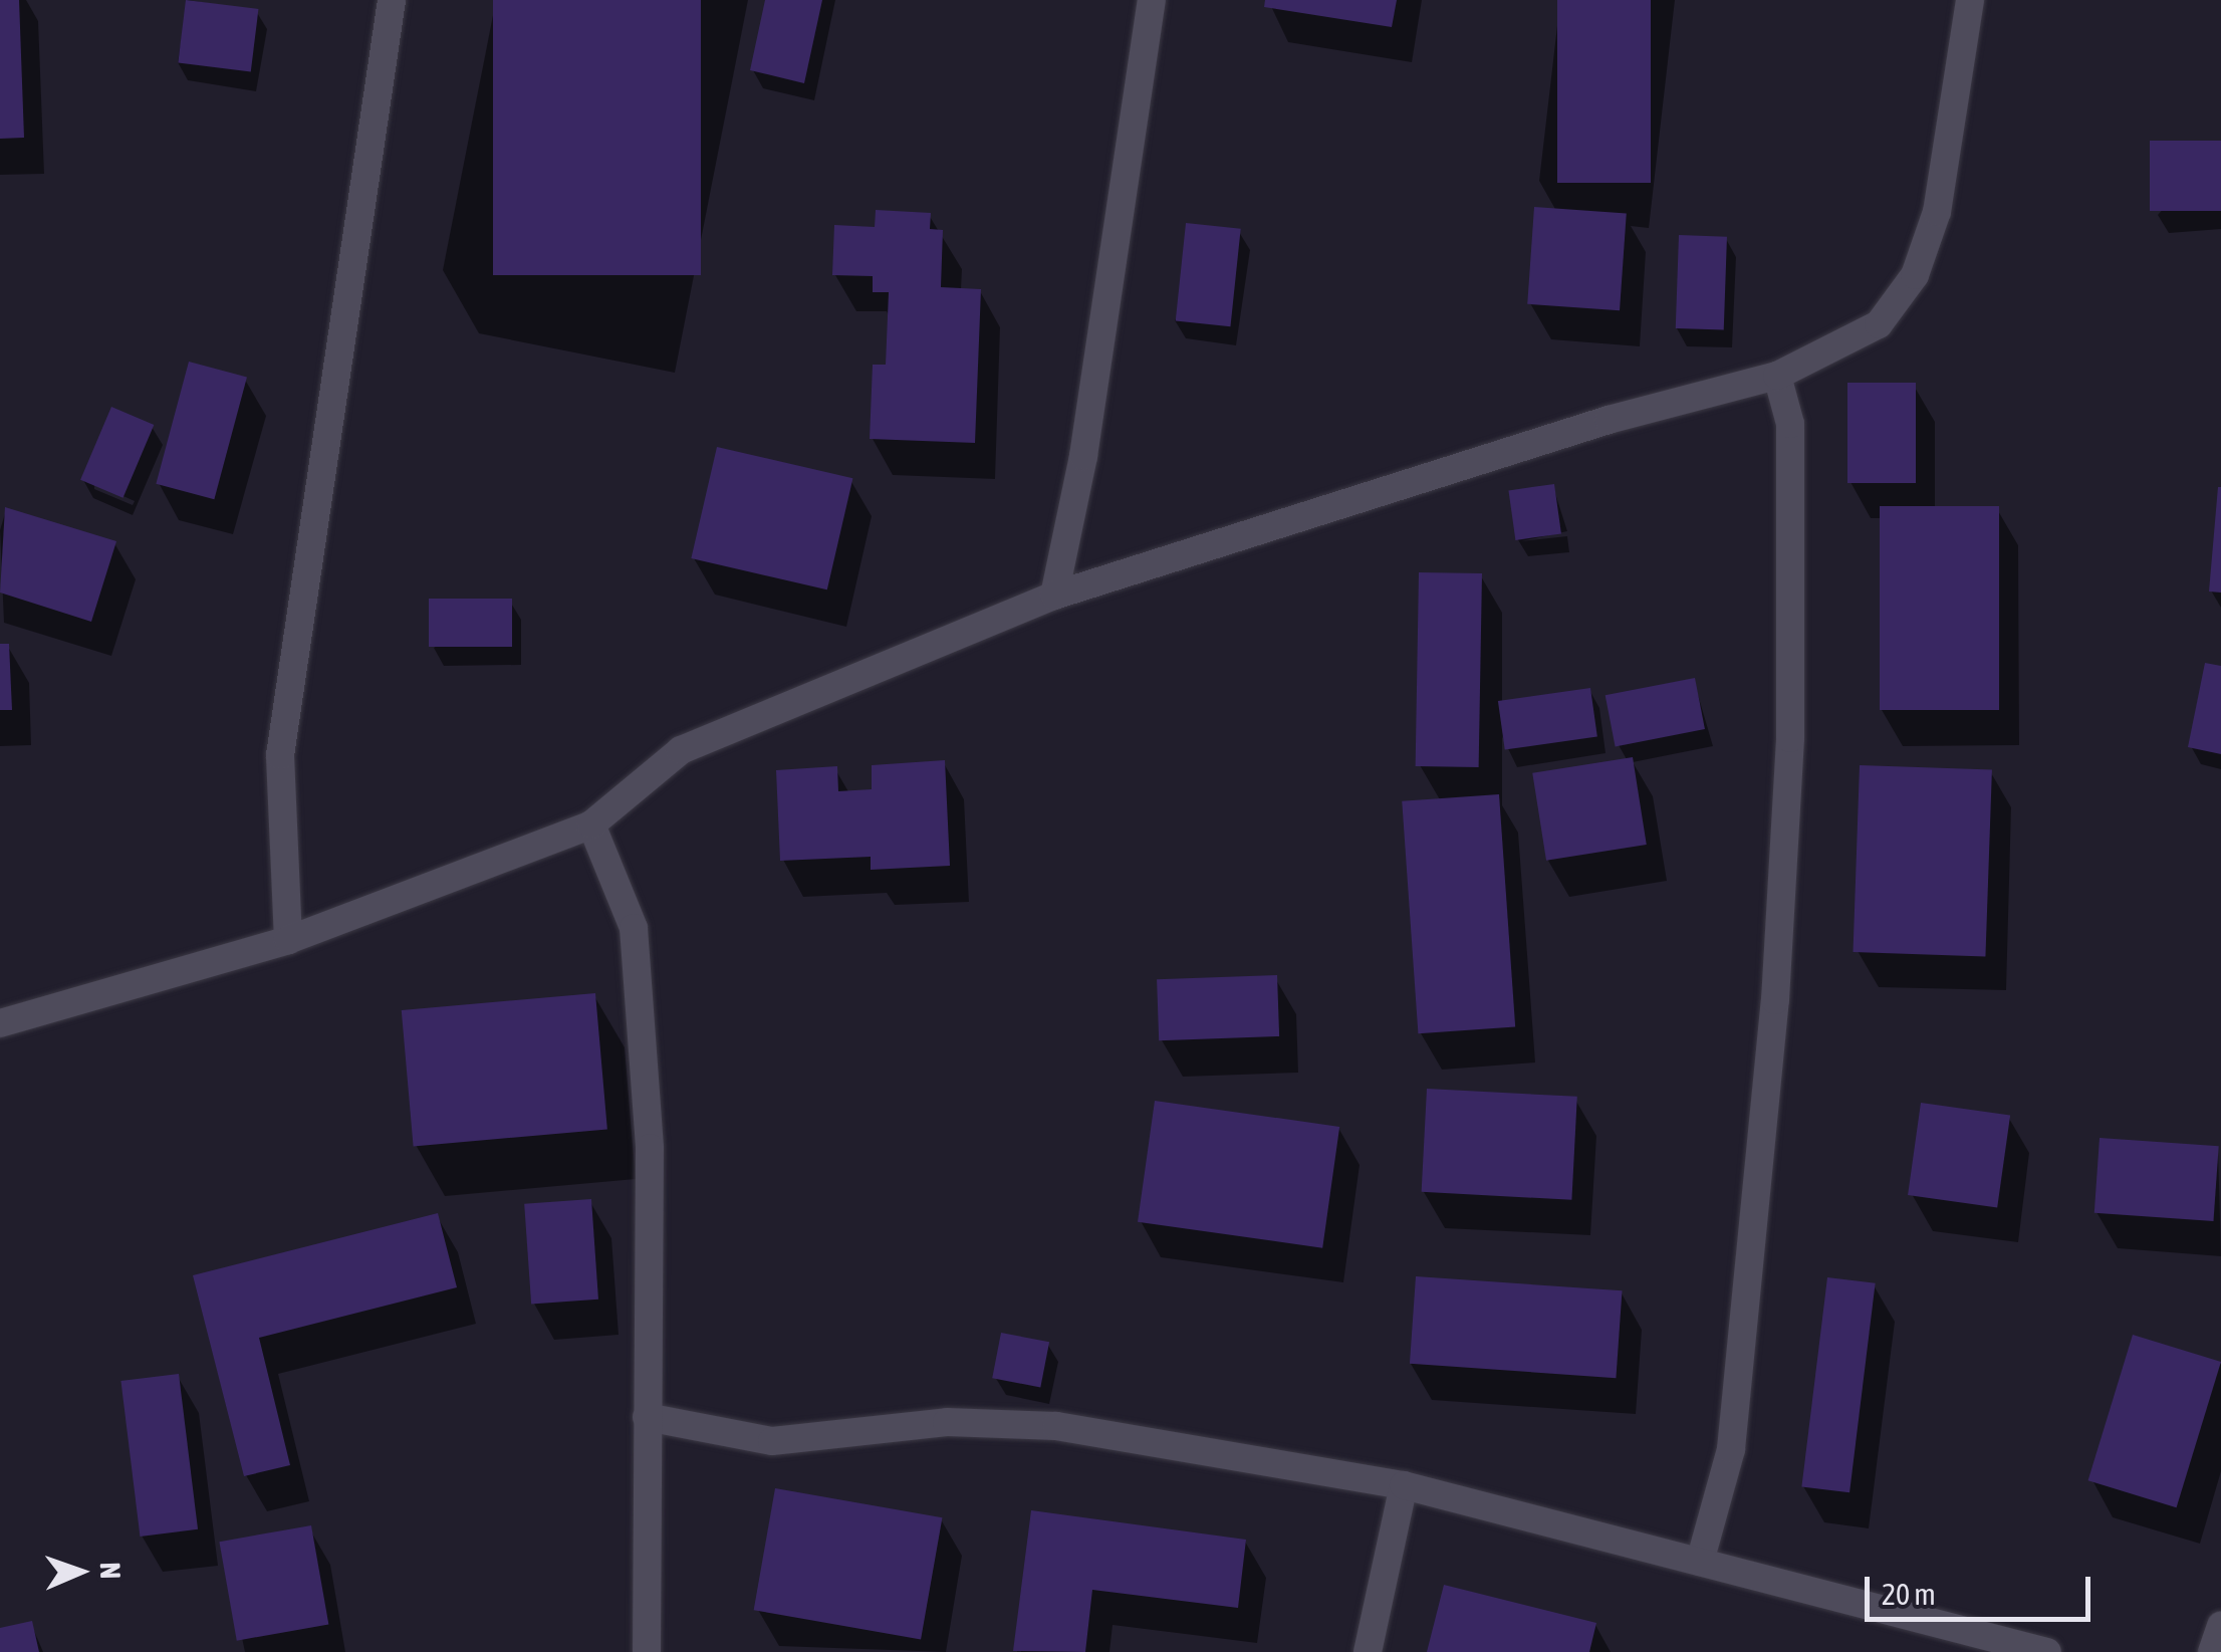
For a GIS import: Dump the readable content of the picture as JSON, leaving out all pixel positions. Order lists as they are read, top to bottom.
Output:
{
  "scale_bar": "20 m",
  "north": "right"
}
